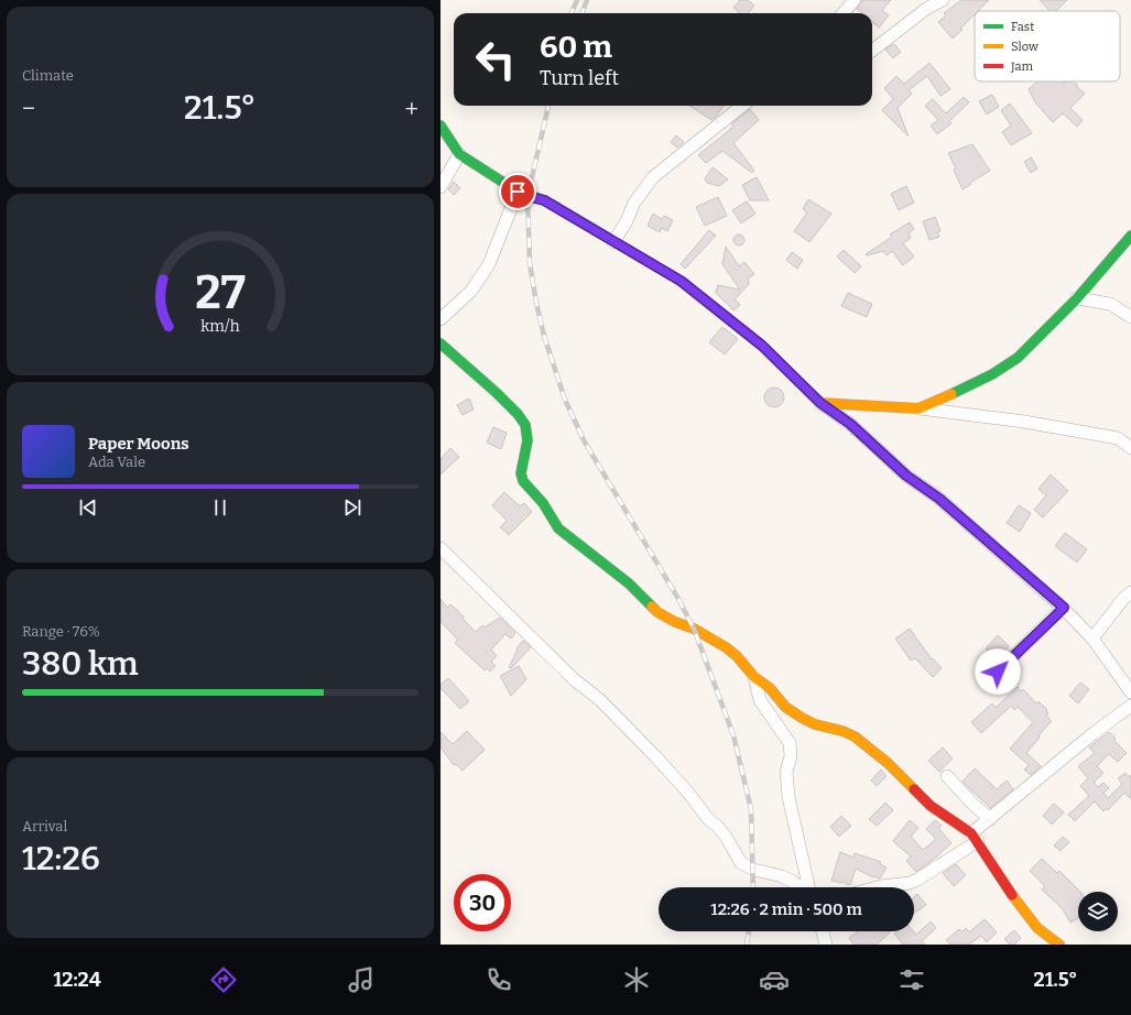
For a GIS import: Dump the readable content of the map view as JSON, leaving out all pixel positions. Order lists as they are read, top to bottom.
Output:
{
  "legend": ["Fast", "Slow", "Jam"],
  "page": {
    "tile": [
      "Climate",
      ["Range · 76%", "380 km"],
      ["Arrival", "12:26"]
    ],
    "turn": ["60 m", "Turn left"],
    "heat": ["−", "21.5°", "+"],
    "song": ["Paper Moons", "Ada Vale"],
    "limit": "30",
    "trip": "12:26 · 2 min · 500 m",
    "tabs": ["12:24", "21.5°"],
    "gauge": ["27", "km/h"]
  }
}
